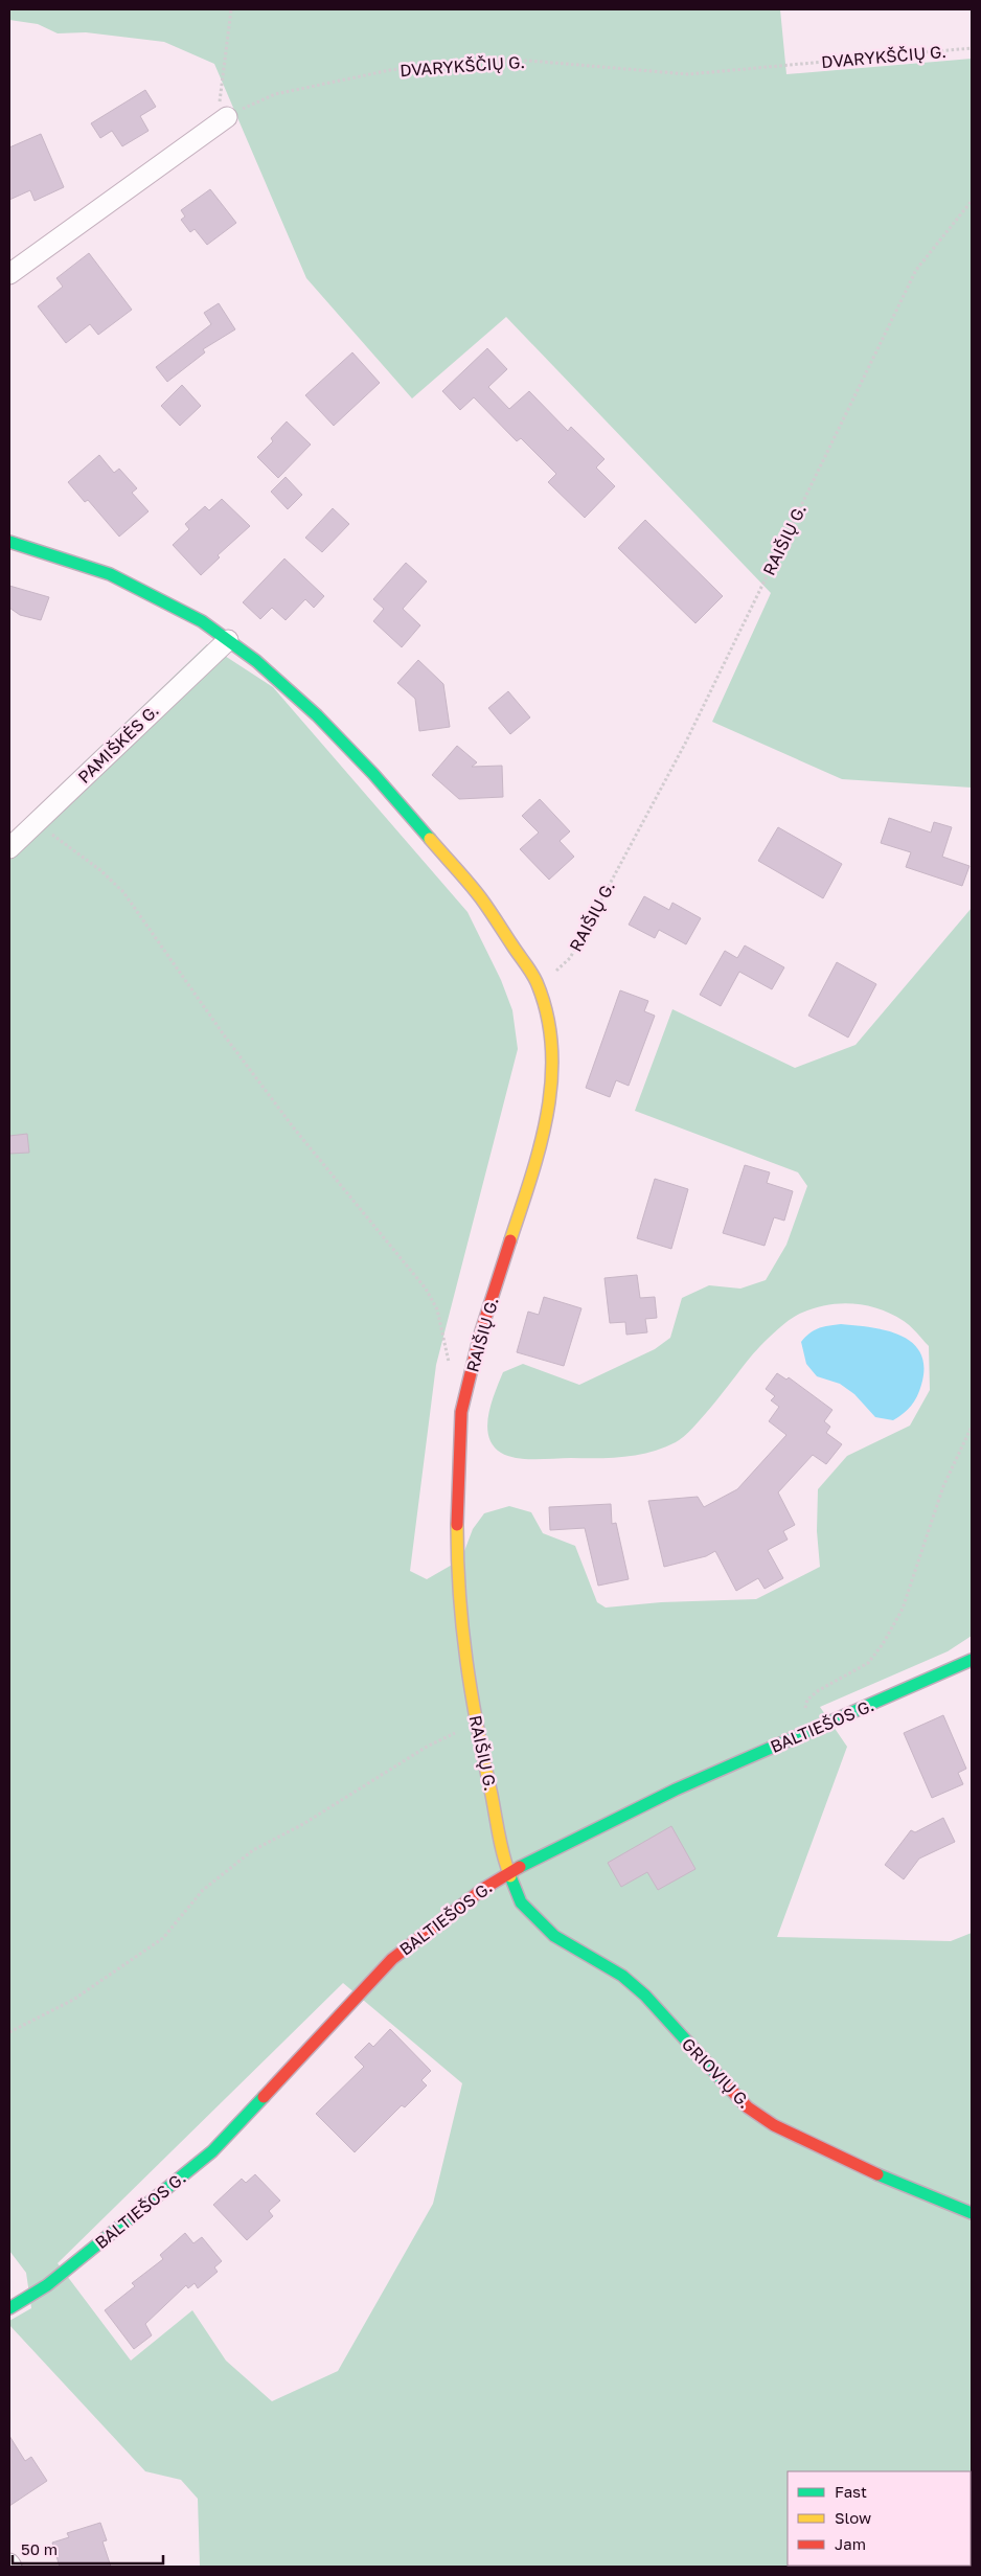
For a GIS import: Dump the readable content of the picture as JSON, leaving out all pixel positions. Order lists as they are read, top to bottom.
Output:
{
  "streets": {
    "street": [
      "RAIŠIŲ G.",
      "PAMIŠKĖS G.",
      "BALTIEŠOS G.",
      "GRIOVIŲ G."
    ],
    "path": ["DVARYKŠČIŲ G."]
  },
  "crossings": [
    ["RAIŠIŲ G.", "BALTIEŠOS G."],
    ["RAIŠIŲ G.", "GRIOVIŲ G."],
    ["BALTIEŠOS G.", "GRIOVIŲ G."]
  ],
  "legend": ["Fast", "Slow", "Jam"],
  "scale_bar": "50 m"
}
